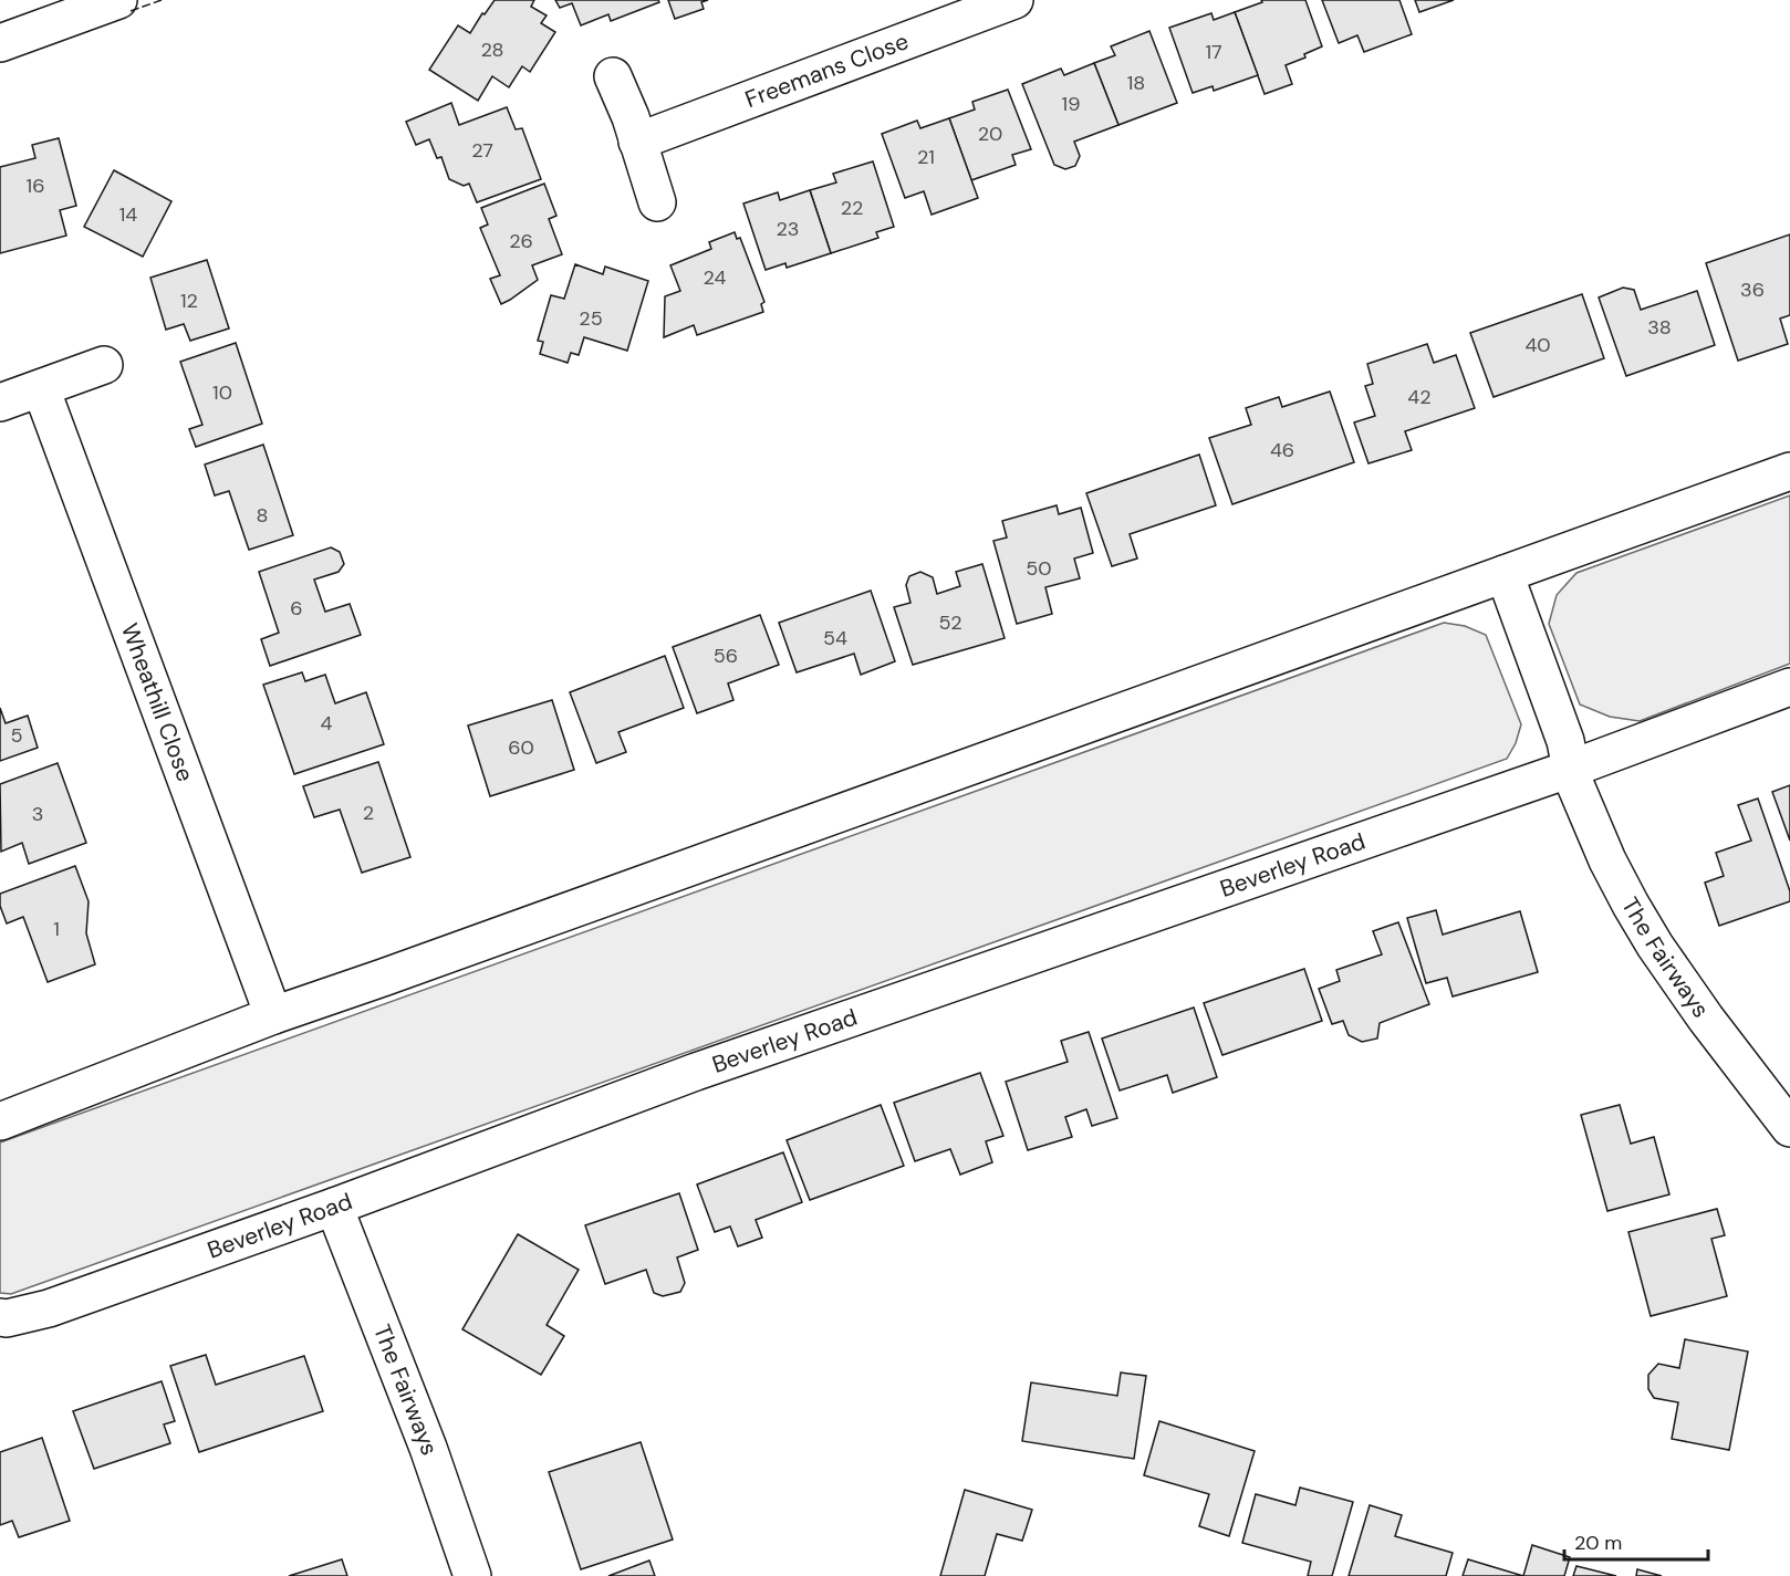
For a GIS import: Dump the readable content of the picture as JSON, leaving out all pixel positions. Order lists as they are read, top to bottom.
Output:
{
  "streets": {
    "street": [
      "Freemans Close",
      "Wheathill Close",
      "Beverley Road",
      "The Fairways"
    ]
  },
  "crossings": [
    ["Beverley Road", "The Fairways"]
  ],
  "house_numbers": [
    "28",
    "17",
    "18",
    "19",
    "20",
    "27",
    "21",
    "16",
    "22",
    "14",
    "23",
    "26",
    "24",
    "36",
    "12",
    "25",
    "38",
    "40",
    "10",
    "42",
    "46",
    "8",
    "50",
    "6",
    "52",
    "54",
    "56",
    "4",
    "5",
    "60",
    "2",
    "3",
    "1"
  ],
  "scale_bar": "20 m"
}
